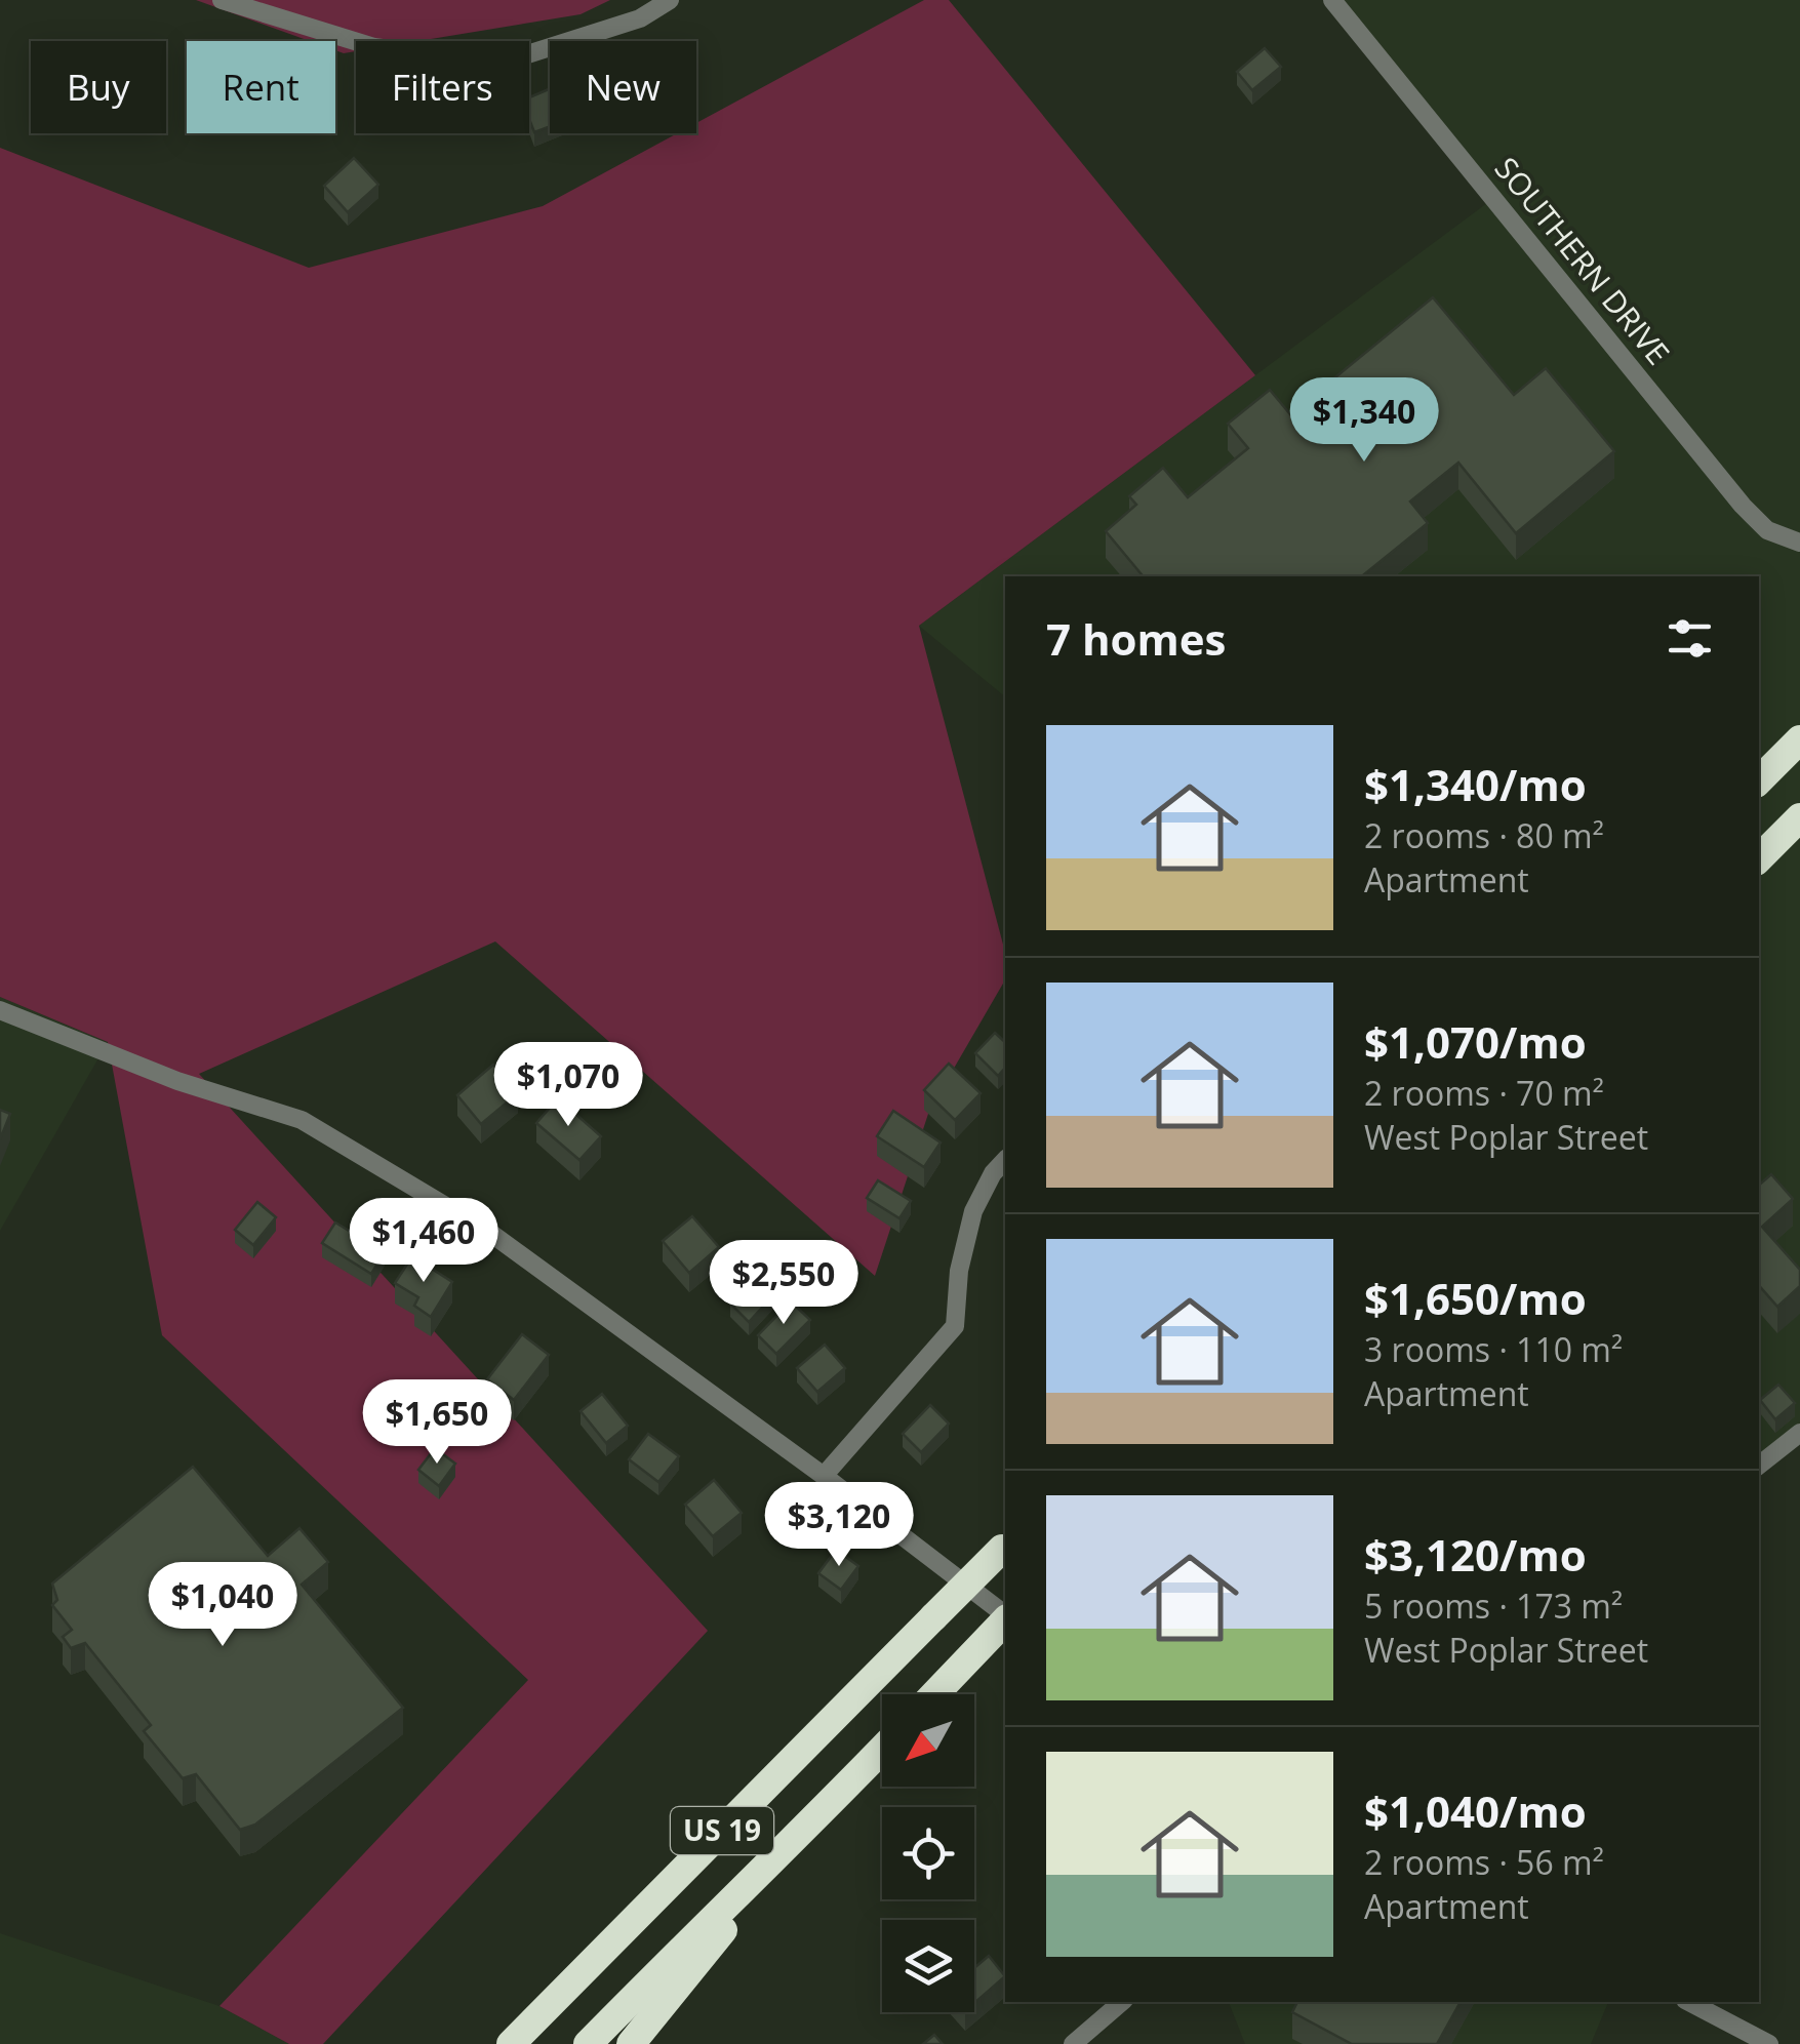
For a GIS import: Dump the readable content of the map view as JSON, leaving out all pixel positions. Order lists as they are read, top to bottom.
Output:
{
  "streets": {
    "highway": ["US 19"],
    "street": ["SOUTHERN DRIVE"]
  },
  "north": "bottom left",
  "page": {
    "chip": [
      "Buy",
      "Rent",
      "Filters",
      "New"
    ],
    "price": [
      "$1,340",
      "$1,070",
      "$1,460",
      "$2,550",
      "$1,650",
      "$3,120",
      "$1,040"
    ],
    "heading": "7 homes",
    "list": [
      {
        "name": "$1,340/mo",
        "note": "2 rooms · 80 m² · Apartment"
      },
      {
        "name": "$1,070/mo",
        "note": "2 rooms · 70 m² · West Poplar Street"
      },
      {
        "name": "$1,650/mo",
        "note": "3 rooms · 110 m² · Apartment"
      },
      {
        "name": "$3,120/mo",
        "note": "5 rooms · 173 m² · West Poplar Street"
      },
      {
        "name": "$1,040/mo",
        "note": "2 rooms · 56 m² · Apartment"
      }
    ]
  }
}
